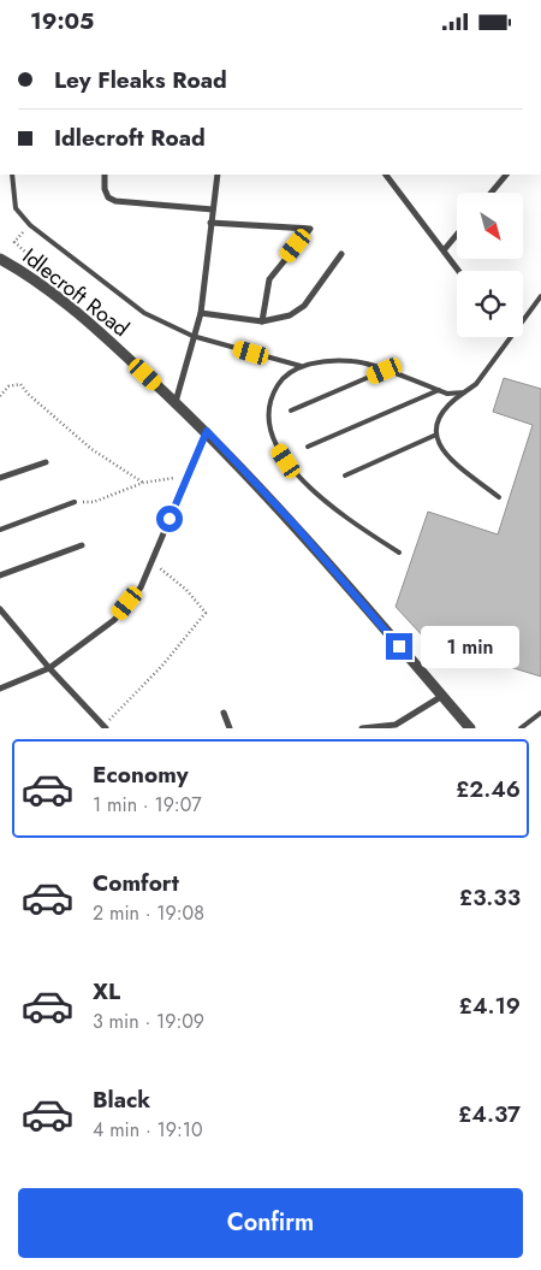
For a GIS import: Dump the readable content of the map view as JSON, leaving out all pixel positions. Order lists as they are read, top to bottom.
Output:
{
  "streets": {
    "street": ["Idlecroft Road"]
  },
  "north": "bottom right",
  "page": {
    "status": "19:05",
    "banner": ["Ley Fleaks Road", "Idlecroft Road"],
    "bubble": "1 min",
    "list": [
      {
        "name": "Economy",
        "note": "1 min · 19:07",
        "value": "£2.46"
      },
      {
        "name": "Comfort",
        "note": "2 min · 19:08",
        "value": "£3.33"
      },
      {
        "name": "XL",
        "note": "3 min · 19:09",
        "value": "£4.19"
      },
      {
        "name": "Black",
        "note": "4 min · 19:10",
        "value": "£4.37"
      }
    ],
    "buttons": "Confirm"
  }
}
